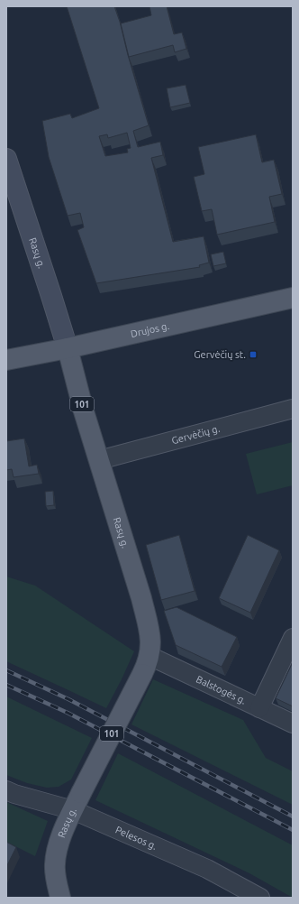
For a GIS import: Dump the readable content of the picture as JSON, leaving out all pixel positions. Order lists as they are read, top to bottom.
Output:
{
  "streets": {
    "main road": ["Rasų g.", "Drujos g.", "101"],
    "street": ["Gervėčių g.", "Balstogės g.", "Pelesos g."]
  },
  "crossings": [
    ["Rasų g.", "Drujos g."],
    ["Rasų g.", "Gervėčių g."],
    ["Rasų g.", "Balstogės g."],
    ["Rasų g.", "Pelesos g."]
  ],
  "places": {
    "transit": ["Gervėčių st."]
  }
}
